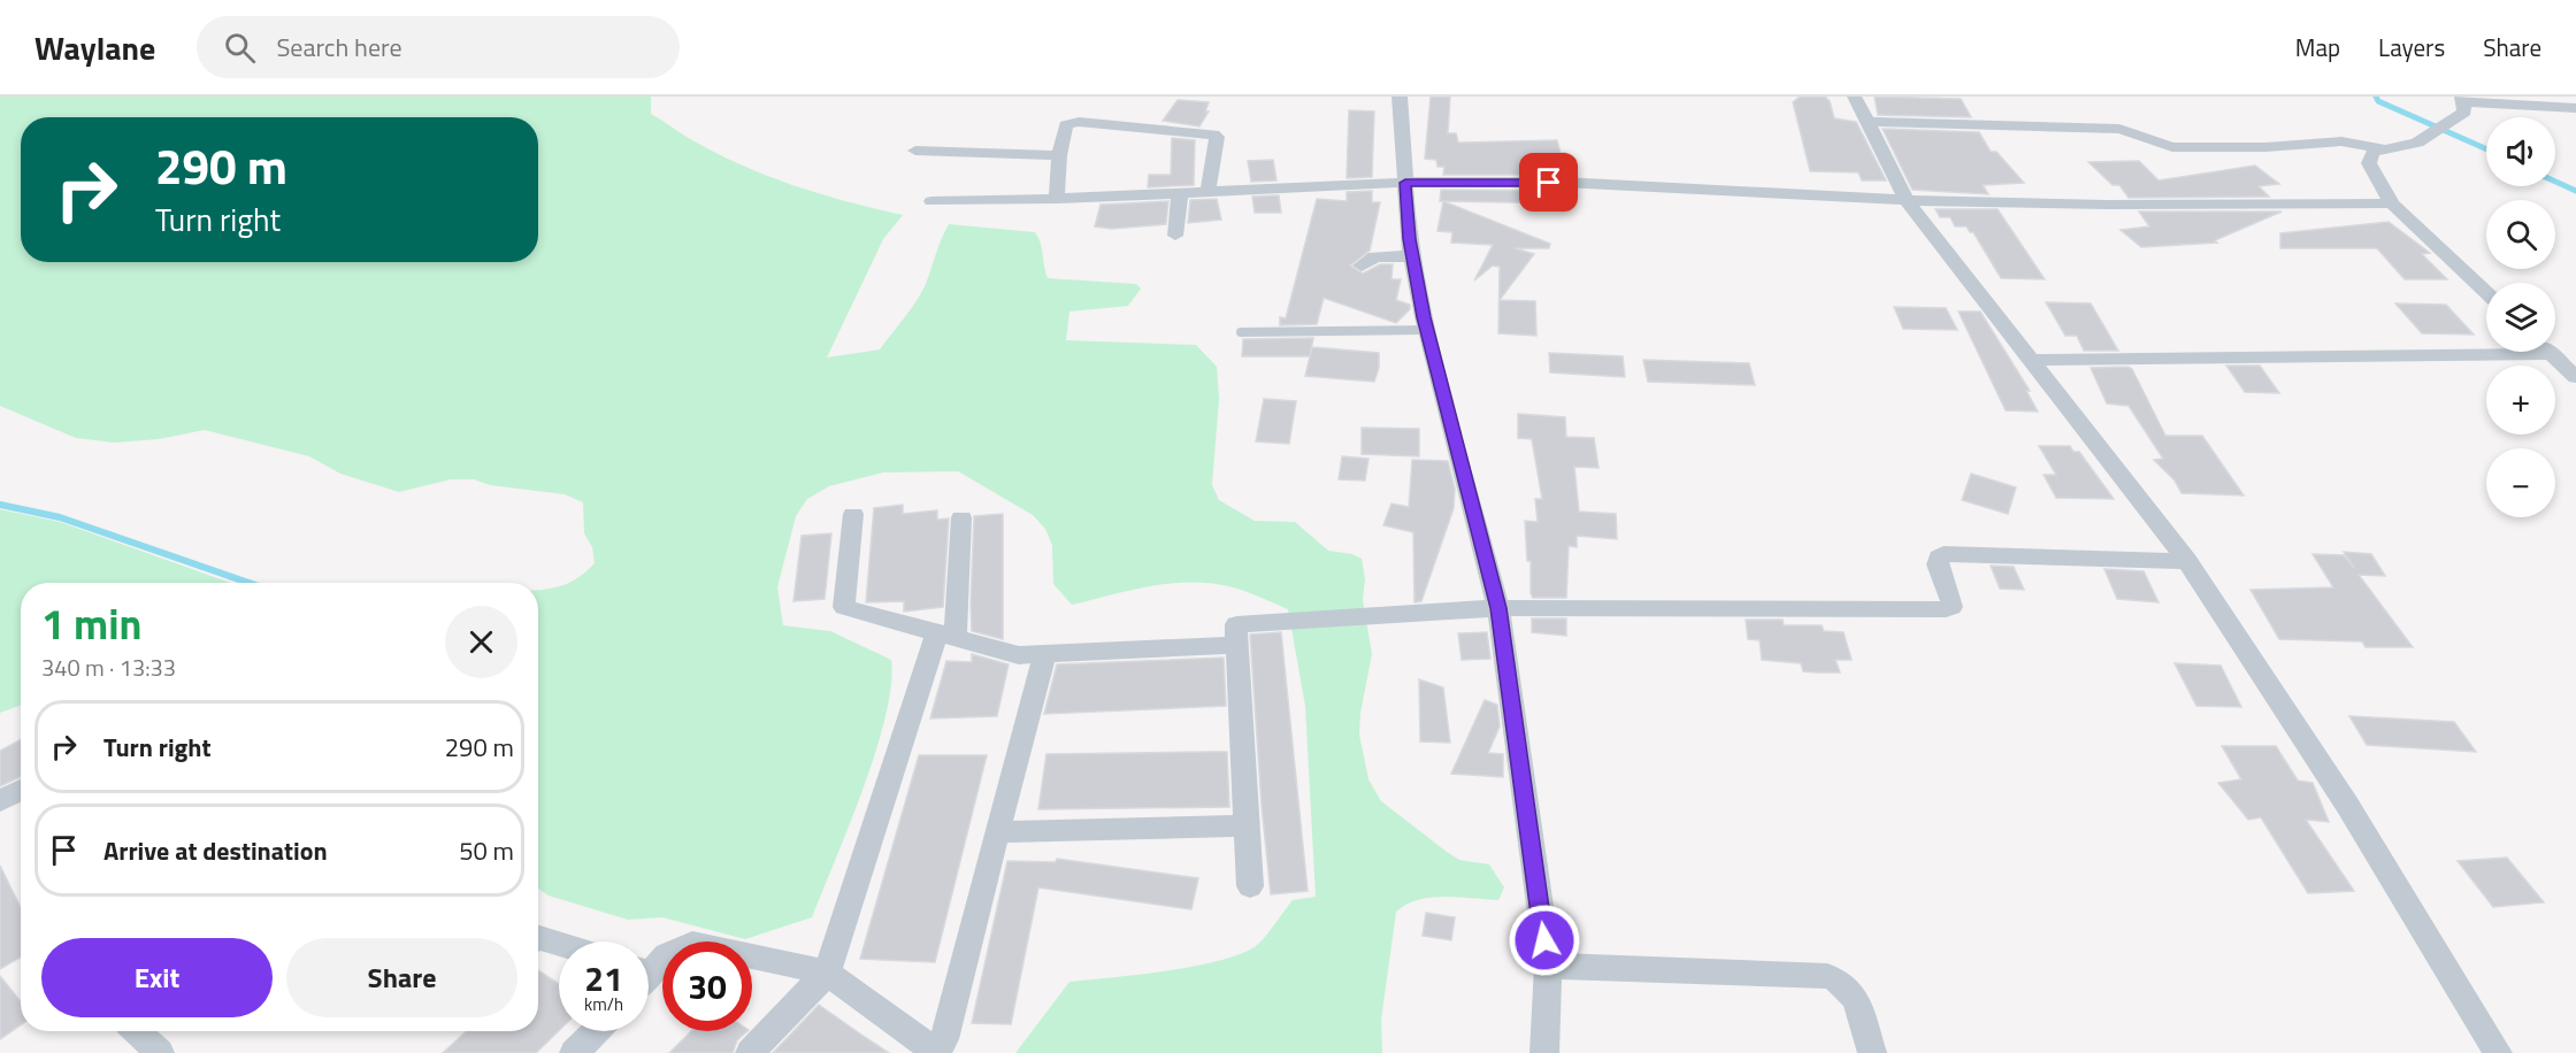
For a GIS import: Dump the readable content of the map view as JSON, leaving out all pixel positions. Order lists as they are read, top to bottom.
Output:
{
  "page": {
    "header": "Waylane",
    "search": "Search here",
    "nav": ["Map", "Layers", "Share"],
    "map_buttons": ["+", "−"],
    "turn": ["290 m", "Turn right"],
    "heading": ["1 min", "340 m · 13:33"],
    "list": [
      {
        "name": "Turn right",
        "value": "290 m"
      },
      {
        "name": "Arrive at destination",
        "value": "50 m"
      }
    ],
    "buttons": ["Exit", "Share"],
    "speed": "21 km/h",
    "limit": "30"
  }
}
